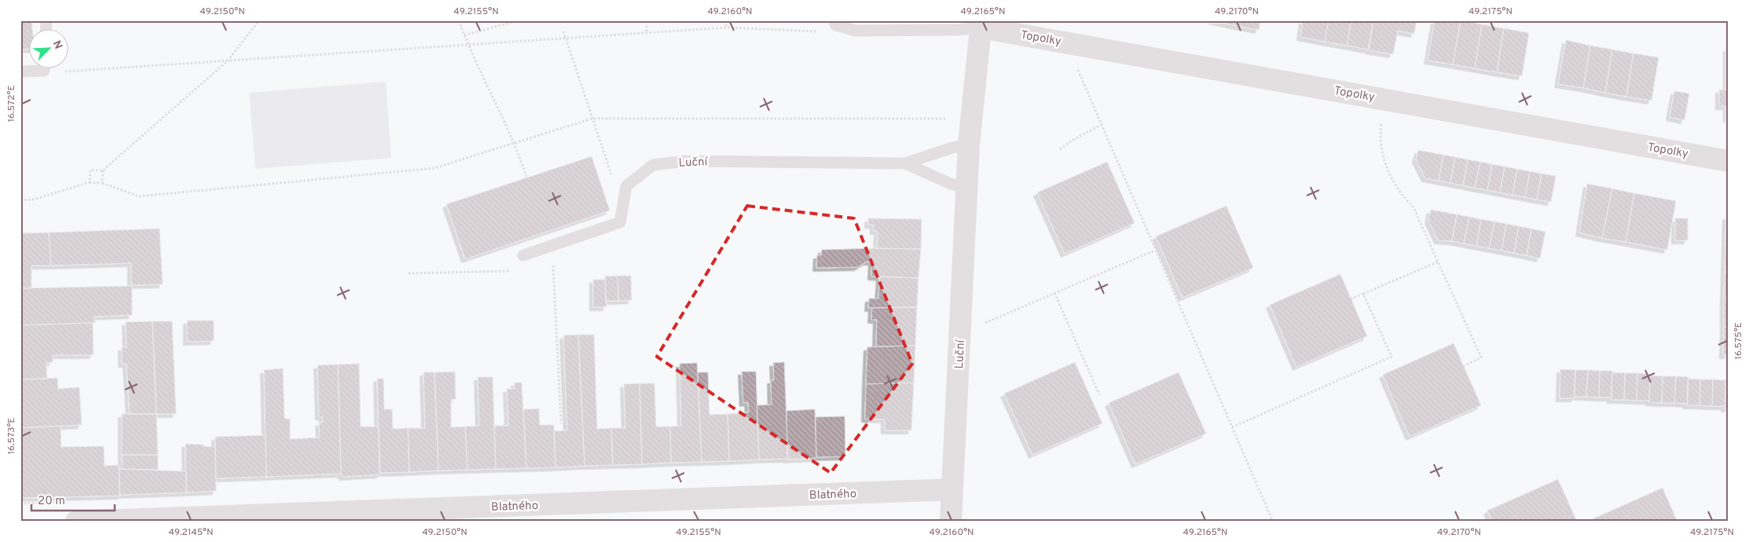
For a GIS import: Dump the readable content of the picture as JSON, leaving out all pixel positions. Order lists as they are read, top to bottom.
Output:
{
  "streets": {
    "street": ["Topolky", "Luční", "Blatného"]
  },
  "crossings": [
    ["Topolky", "Luční"],
    ["Luční", "Blatného"]
  ],
  "scale_bar": "20 m",
  "north": "top right",
  "coordinates": [
    "49.2150°N",
    "49.2155°N",
    "49.2160°N",
    "49.2165°N",
    "49.2170°N",
    "49.2175°N",
    "16.572°E",
    "16.575°E",
    "16.573°E",
    "49.2145°N"
  ]
}
